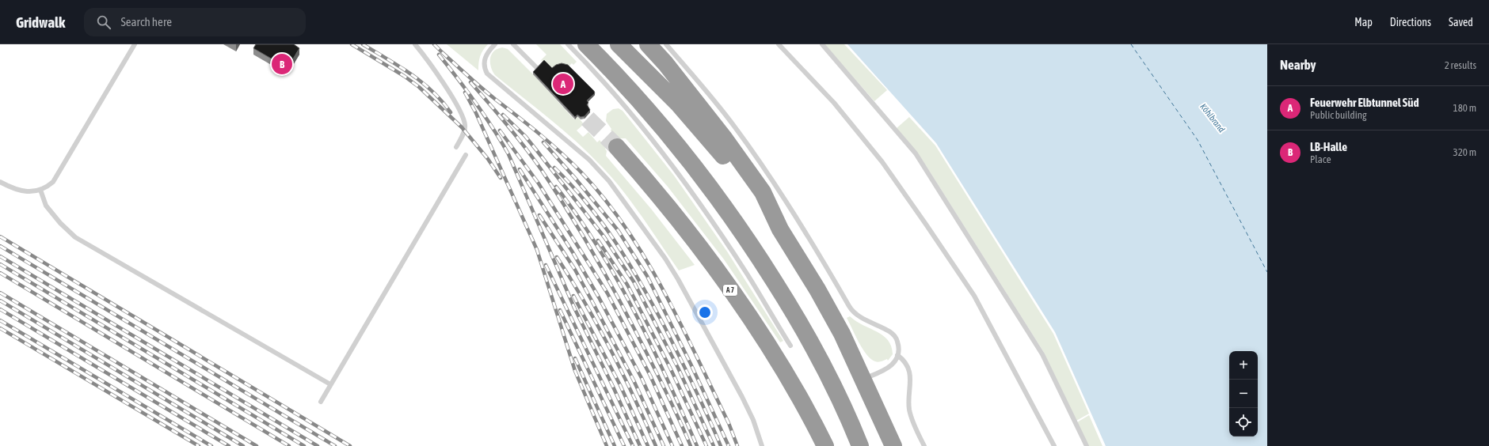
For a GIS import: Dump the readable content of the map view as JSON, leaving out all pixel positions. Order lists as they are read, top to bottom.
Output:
{
  "streets": {
    "highway": ["A 7"]
  },
  "water": ["Köhlbrand"],
  "page": {
    "header": "Gridwalk",
    "search": "Search here",
    "nav": ["Map", "Directions", "Saved"],
    "heading": ["Nearby", "2 results"],
    "pins": ["B", "A"],
    "list": [
      {
        "mark": "A",
        "name": "Feuerwehr Elbtunnel Süd",
        "note": "Public building",
        "value": "180 m"
      },
      {
        "mark": "B",
        "name": "LB-Halle",
        "note": "Place",
        "value": "320 m"
      }
    ],
    "map_buttons": ["+", "−"]
  }
}
